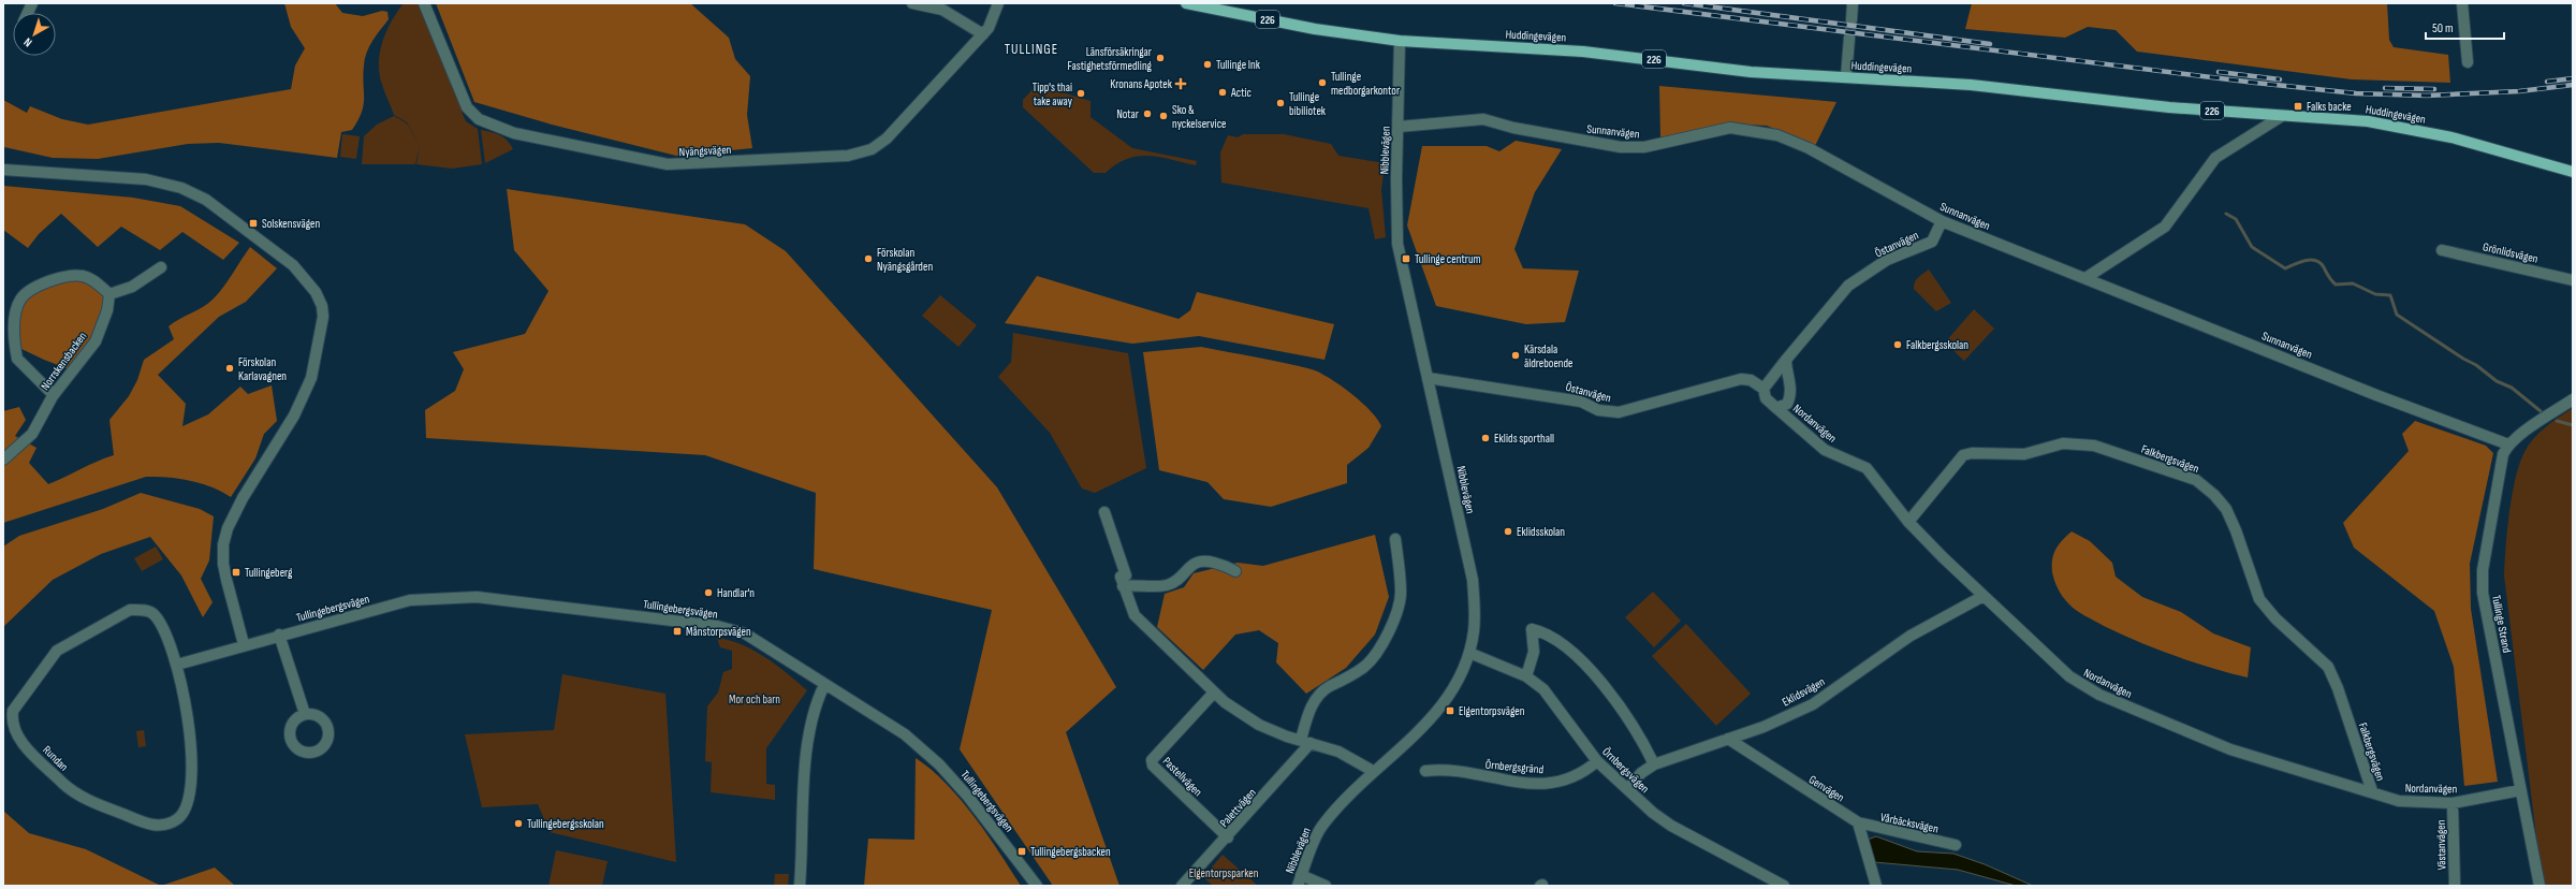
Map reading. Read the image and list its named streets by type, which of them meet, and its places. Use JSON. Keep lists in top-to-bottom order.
{
  "streets": {
    "main road": ["226", "Huddingevägen"],
    "street": [
      "Sunnanvägen",
      "Nyängsvägen",
      "Nibblevägen",
      "Östanvägen",
      "Grönlidsvägen",
      "Norrskensbacken",
      "Nordanvägen",
      "Falkbergsvägen",
      "Tullingebergsvägen",
      "Tullinge Strand",
      "Eklidsvägen",
      "Rundan",
      "Örnbergsgränd",
      "Örnbergsvägen",
      "Pastellvägen",
      "Genvägen",
      "Palettvägen",
      "Vårbäcksvägen",
      "Västanvägen"
    ]
  },
  "crossings": [
    ["Huddingevägen", "Nibblevägen"],
    ["Sunnanvägen", "Nibblevägen"],
    ["Sunnanvägen", "Östanvägen"],
    ["Sunnanvägen", "Tullinge Strand"],
    ["Nibblevägen", "Östanvägen"],
    ["Nibblevägen", "Örnbergsvägen"],
    ["Nordanvägen", "Falkbergsvägen"],
    ["Nordanvägen", "Tullinge Strand"],
    ["Nordanvägen", "Eklidsvägen"],
    ["Nordanvägen", "Västanvägen"],
    ["Tullingebergsvägen", "Rundan"],
    ["Eklidsvägen", "Örnbergsvägen"],
    ["Eklidsvägen", "Genvägen"],
    ["Örnbergsgränd", "Örnbergsvägen"],
    ["Pastellvägen", "Palettvägen"],
    ["Genvägen", "Vårbäcksvägen"]
  ],
  "districts": ["TULLINGE"],
  "parks": ["Mor och barn", "Elgentorpsparken"],
  "places": {
    "other": [
      "Länsförsäkringar Fastighetsförmedling",
      "Tullinge Ink",
      "Tullinge medborgarkontor",
      "Actic",
      "Tipp's thai take away",
      "Tullinge bibiliotek",
      "Notar",
      "Sko & nyckelservice",
      "Förskolan Nyängsgården",
      "Falkbergsskolan",
      "Kärsdala äldreboende",
      "Förskolan Karlavagnen",
      "Eklids sporthall",
      "Eklidsskolan",
      "Handlar'n",
      "Tullingebergsskolan"
    ],
    "health": ["Kronans Apotek"],
    "transit": [
      "Falks backe",
      "Solskensvägen",
      "Tullinge centrum",
      "Tullingeberg",
      "Månstorpsvägen",
      "Elgentorpsvägen",
      "Tullingebergsbacken"
    ]
  },
  "scale_bar": "50 m",
  "north": "bottom left"
}
